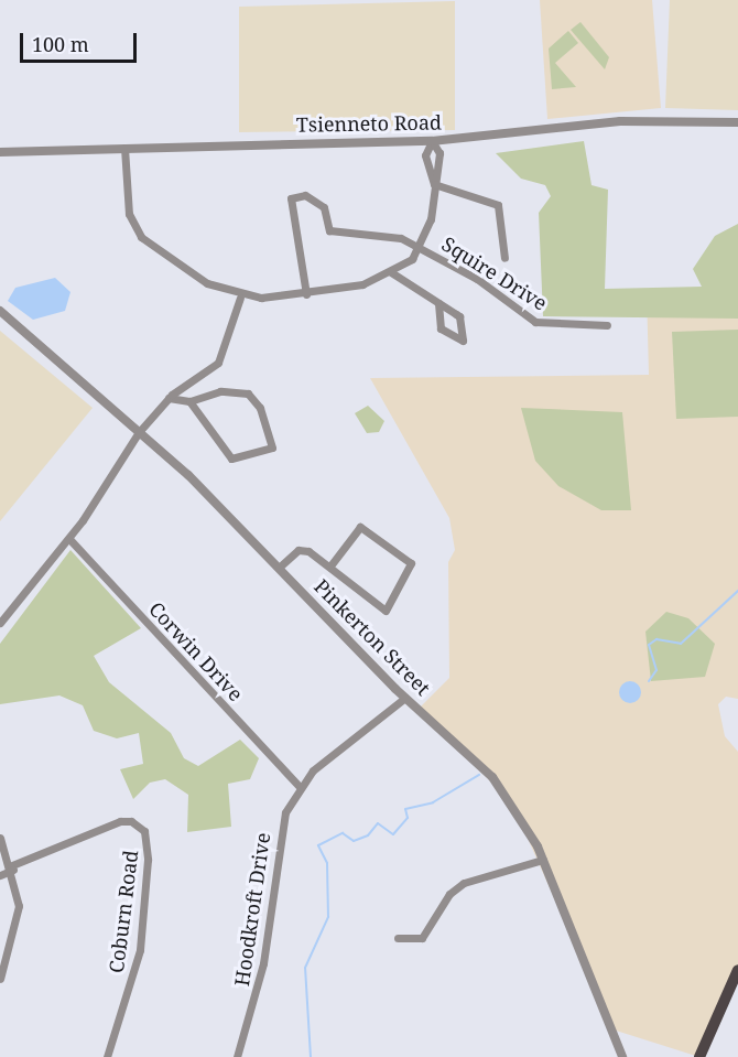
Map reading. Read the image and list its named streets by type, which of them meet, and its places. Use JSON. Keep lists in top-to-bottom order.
{
  "streets": {
    "street": [
      "Tsienneto Road",
      "Squire Drive",
      "Pinkerton Street",
      "Corwin Drive",
      "Hoodkroft Drive",
      "Coburn Road"
    ]
  },
  "crossings": [
    ["Pinkerton Street", "Hoodkroft Drive"],
    ["Corwin Drive", "Hoodkroft Drive"]
  ],
  "scale_bar": "100 m"
}
